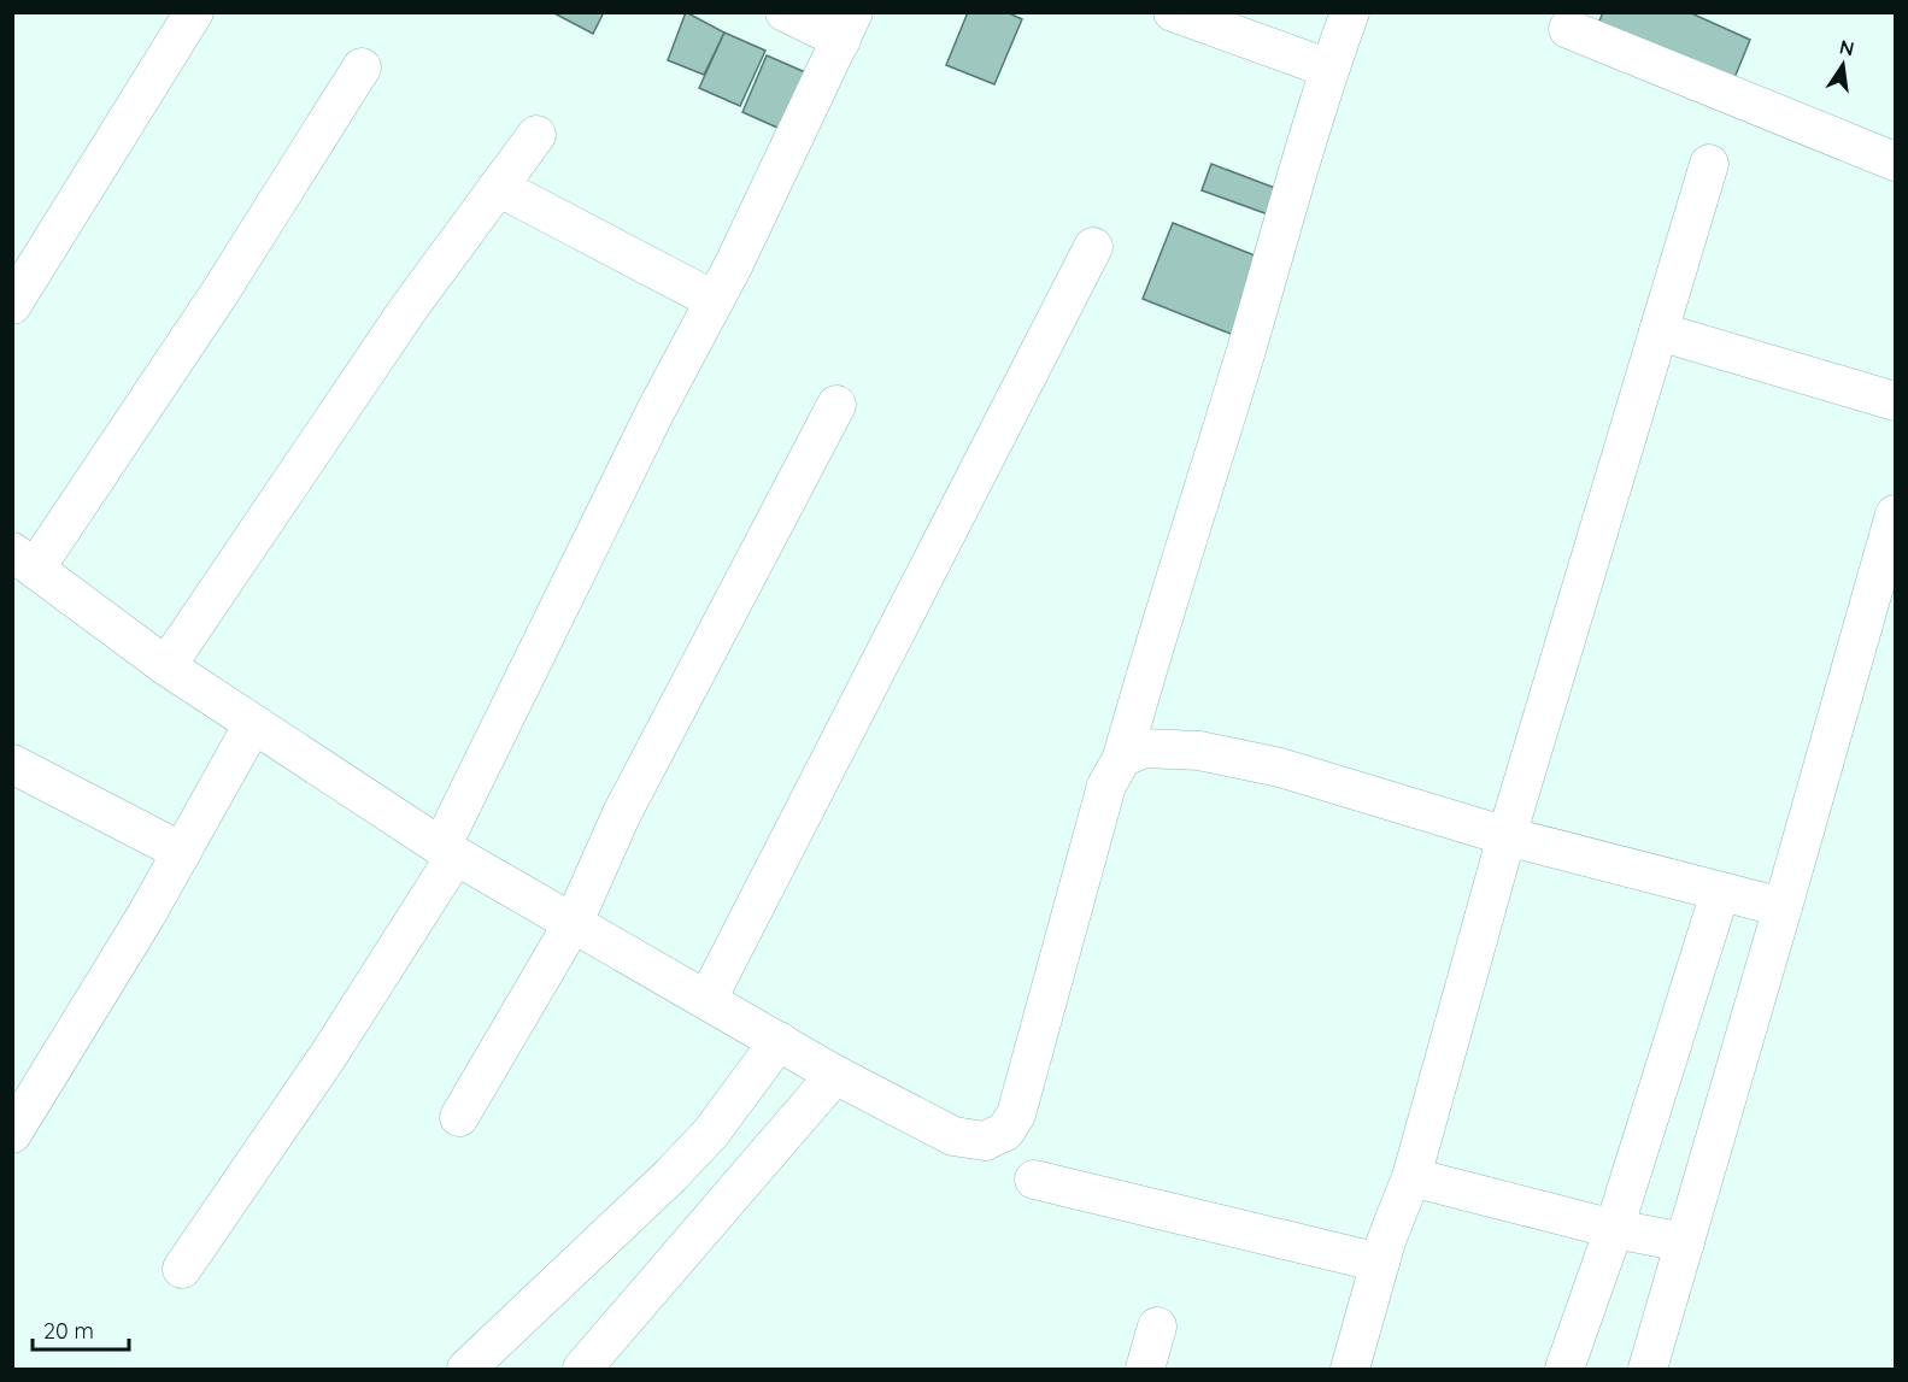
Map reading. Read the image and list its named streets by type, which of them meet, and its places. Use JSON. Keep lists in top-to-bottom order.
{
  "scale_bar": "20 m",
  "north": "top"
}
